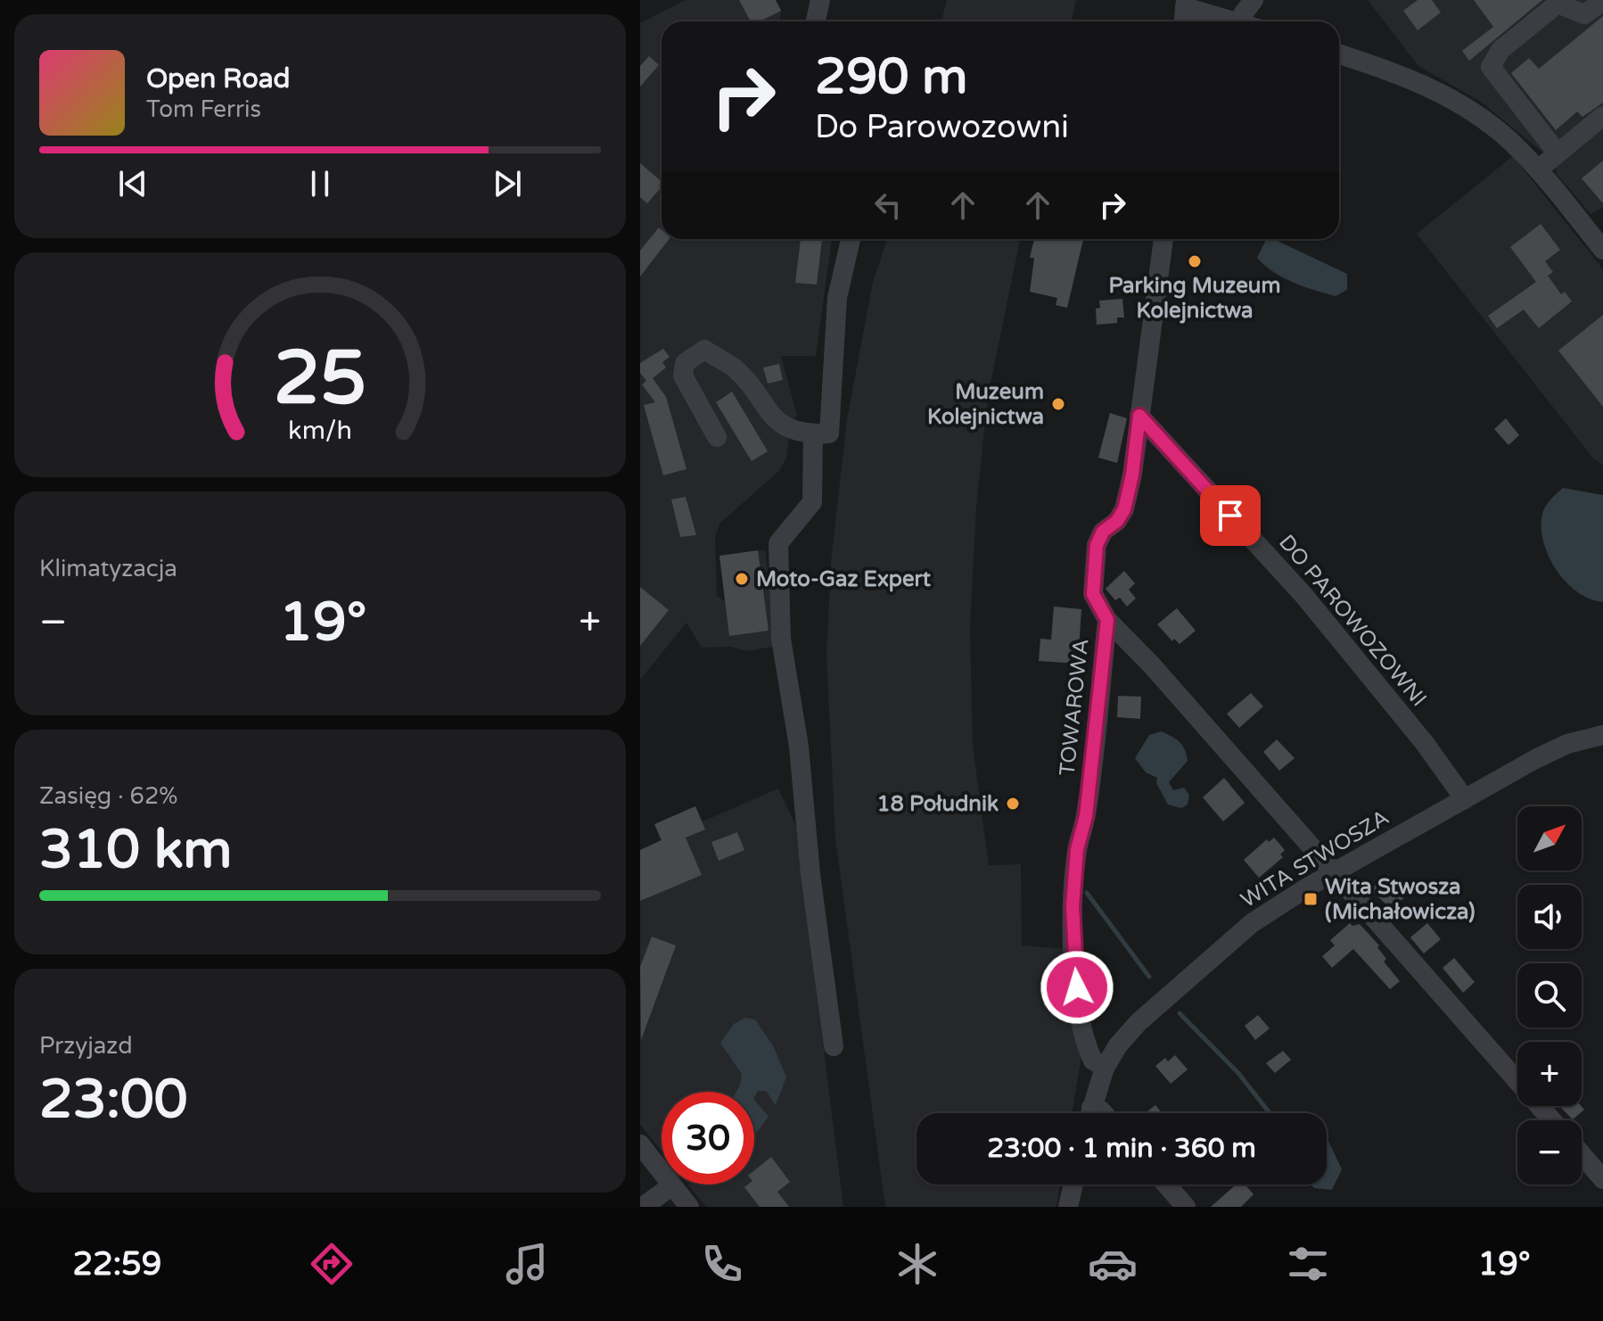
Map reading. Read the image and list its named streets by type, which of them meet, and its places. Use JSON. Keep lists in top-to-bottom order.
{
  "streets": {
    "street": ["DO PAROWOZOWNI", "TOWAROWA", "WITA STWOSZA"]
  },
  "crossings": [
    ["DO PAROWOZOWNI", "TOWAROWA"],
    ["DO PAROWOZOWNI", "WITA STWOSZA"],
    ["TOWAROWA", "WITA STWOSZA"]
  ],
  "places": {
    "other": [
      "Parking Muzeum Kolejnictwa",
      "Muzeum Kolejnictwa",
      "Moto-Gaz Expert",
      "18 Południk"
    ],
    "transit": ["Wita Stwosza (Michałowicza)"]
  },
  "north": "top right",
  "page": {
    "turn": ["290 m", "Do Parowozowni"],
    "song": ["Open Road", "Tom Ferris"],
    "tile": [
      "Klimatyzacja",
      ["Zasięg · 62%", "310 km"],
      ["Przyjazd", "23:00"]
    ],
    "heat": ["−", "19°", "+"],
    "map_buttons": ["+", "−"],
    "limit": "30",
    "trip": "23:00 · 1 min · 360 m",
    "tabs": ["22:59", "19°"],
    "gauge": ["25", "km/h"]
  }
}
